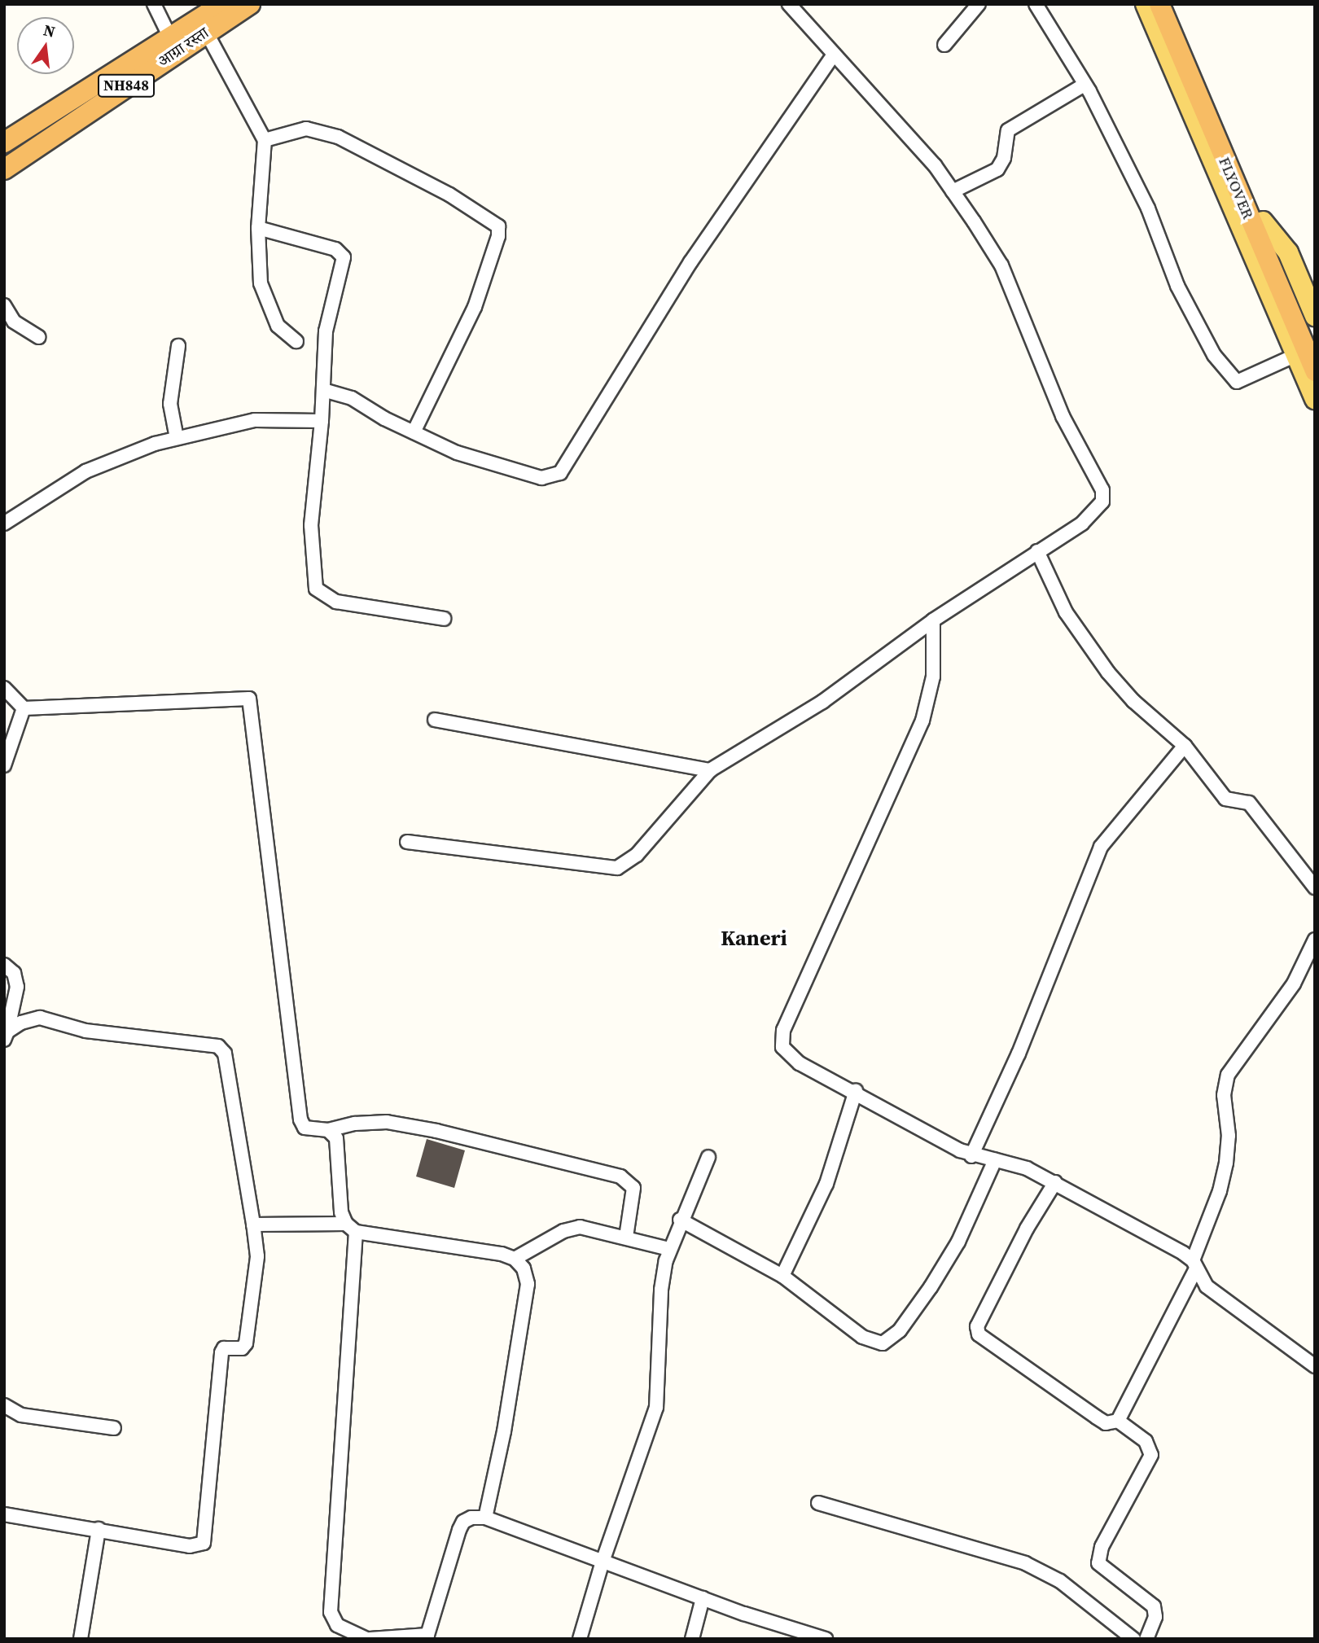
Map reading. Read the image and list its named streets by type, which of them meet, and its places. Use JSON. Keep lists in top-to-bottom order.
{
  "streets": {
    "highway": ["आग्रा रस्ता", "NH848", "FLYOVER"]
  },
  "districts": ["Kaneri"],
  "north": "top"
}
